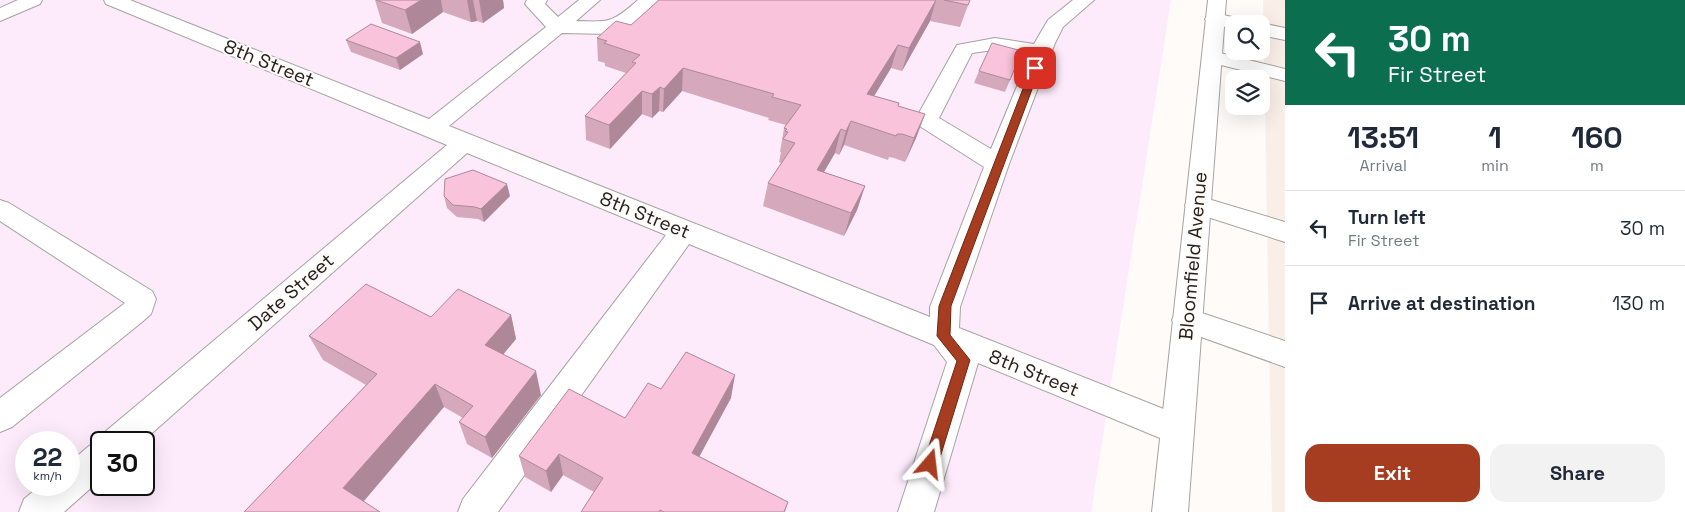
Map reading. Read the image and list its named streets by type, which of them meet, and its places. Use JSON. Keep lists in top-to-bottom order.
{
  "streets": {
    "street": ["8th Street", "Bloomfield Avenue", "Date Street"]
  },
  "crossings": [
    ["8th Street", "Bloomfield Avenue"],
    ["8th Street", "Date Street"]
  ],
  "page": {
    "turn": ["30 m", "Fir Street"],
    "eta": [
      "13:51",
      "Arrival",
      "1",
      "min",
      "160",
      "m"
    ],
    "list": [
      {
        "name": "Turn left",
        "note": "Fir Street",
        "value": "30 m"
      },
      {
        "name": "Arrive at destination",
        "value": "130 m"
      }
    ],
    "speed": "22 km/h",
    "limit": "30",
    "buttons": ["Exit", "Share"]
  }
}
